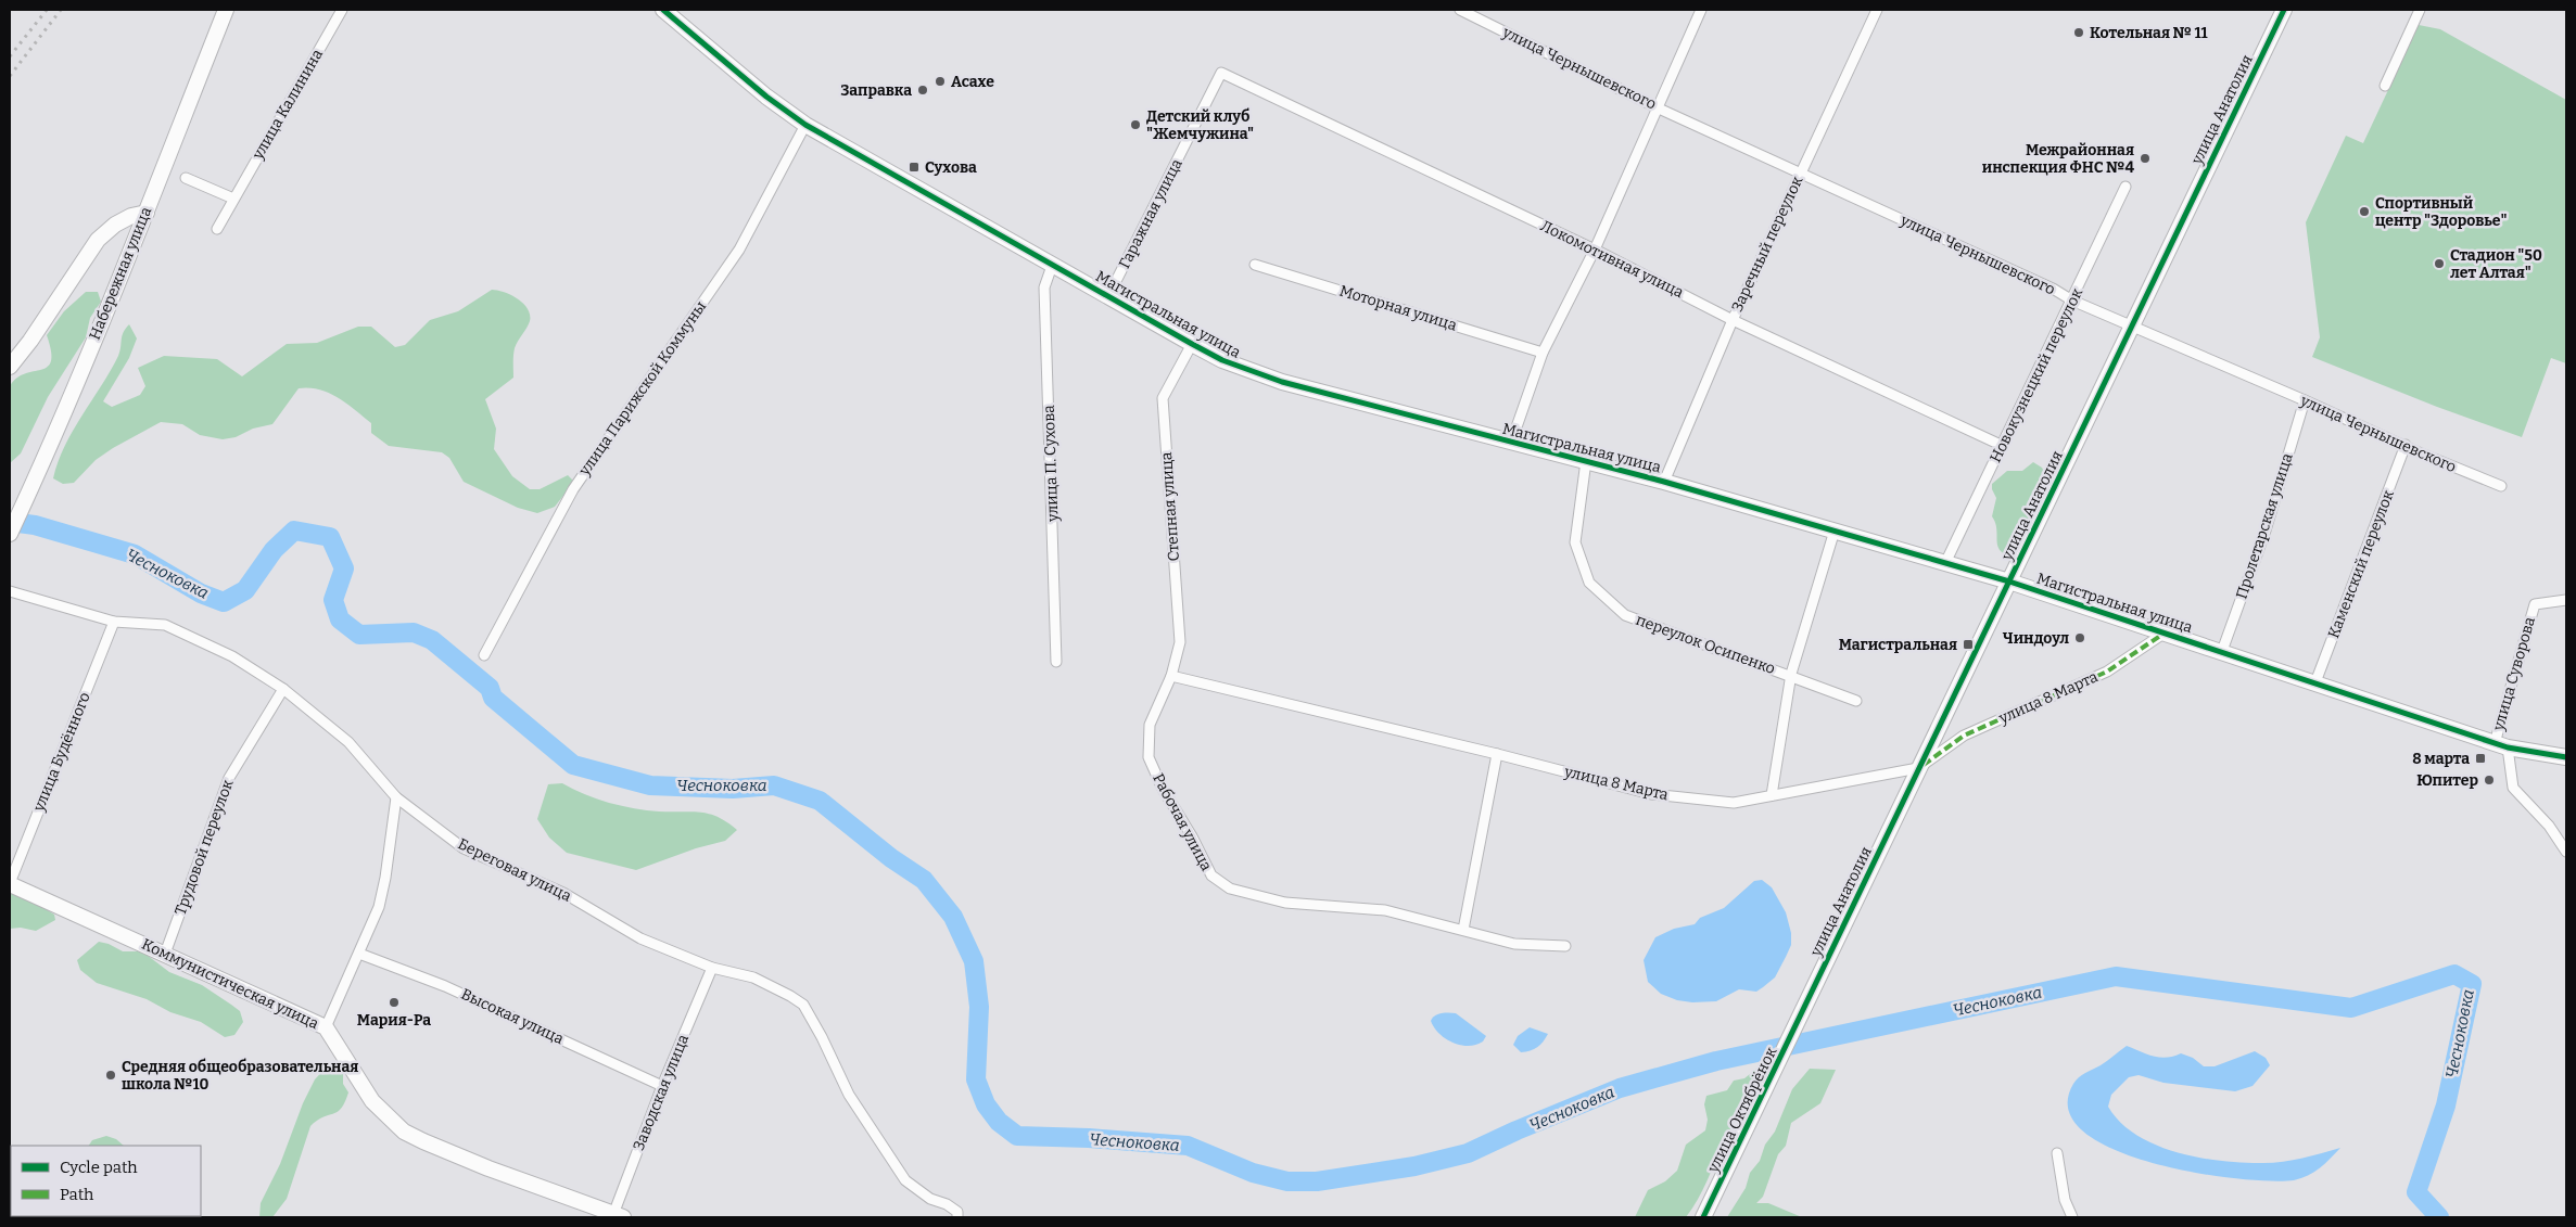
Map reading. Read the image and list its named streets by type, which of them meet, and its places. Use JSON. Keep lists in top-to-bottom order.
{
  "streets": {
    "street": [
      "улица Чернышевского",
      "улица Калинина",
      "улица Анатолия",
      "Гаражная улица",
      "Заречный переулок",
      "Локомотивная улица",
      "Набережная улица",
      "Моторная улица",
      "Магистральная улица",
      "Новокузнецкий переулок",
      "улица Парижской Коммуны",
      "улица П. Сухова",
      "Степная улица",
      "Пролетарская улица",
      "Каменский переулок",
      "переулок Осипенко",
      "улица Суворова",
      "улица 8 Марта",
      "улица Будённого",
      "Рабочая улица",
      "Трудовой переулок",
      "Береговая улица",
      "Коммунистическая улица",
      "Высокая улица",
      "Заводская улица",
      "улица Октябрёнок"
    ]
  },
  "crossings": [
    ["улица Чернышевского", "улица Анатолия"],
    ["улица Чернышевского", "Заречный переулок"],
    ["улица Чернышевского", "Новокузнецкий переулок"],
    ["улица Чернышевского", "Пролетарская улица"],
    ["улица Чернышевского", "Каменский переулок"],
    ["улица Анатолия", "Магистральная улица"],
    ["улица Анатолия", "улица 8 Марта"],
    ["улица Анатолия", "улица Октябрёнок"],
    ["Гаражная улица", "Локомотивная улица"],
    ["Гаражная улица", "Магистральная улица"],
    ["Заречный переулок", "Локомотивная улица"],
    ["Заречный переулок", "Магистральная улица"],
    ["Локомотивная улица", "Новокузнецкий переулок"],
    ["Магистральная улица", "Новокузнецкий переулок"],
    ["Магистральная улица", "улица Парижской Коммуны"],
    ["Магистральная улица", "улица П. Сухова"],
    ["Магистральная улица", "Степная улица"],
    ["Магистральная улица", "Пролетарская улица"],
    ["Магистральная улица", "Каменский переулок"],
    ["Магистральная улица", "переулок Осипенко"],
    ["Магистральная улица", "улица Суворова"],
    ["Магистральная улица", "улица 8 Марта"],
    ["Степная улица", "улица 8 Марта"],
    ["Степная улица", "Рабочая улица"],
    ["улица 8 Марта", "Рабочая улица"],
    ["улица Будённого", "Береговая улица"],
    ["улица Будённого", "Коммунистическая улица"],
    ["Трудовой переулок", "Береговая улица"],
    ["Трудовой переулок", "Коммунистическая улица"],
    ["Береговая улица", "Заводская улица"],
    ["Коммунистическая улица", "Заводская улица"],
    ["Высокая улица", "Заводская улица"]
  ],
  "water": ["Чесноковка"],
  "places": {
    "other": [
      "Котельная № 11",
      "Асахе",
      "Заправка",
      "Детский клуб \"Жемчужина\"",
      "Межрайонная инспекция ФНС №4",
      "Спортивный центр \"Здоровье\"",
      "Стадион \"50 лет Алтая\"",
      "Чиндоул",
      "Юпитер",
      "Мария-Ра",
      "Средняя общеобразовательная школа №10"
    ],
    "transit": ["Сухова", "Магистральная", "8 марта"]
  },
  "legend": ["Cycle path", "Path"]
}
